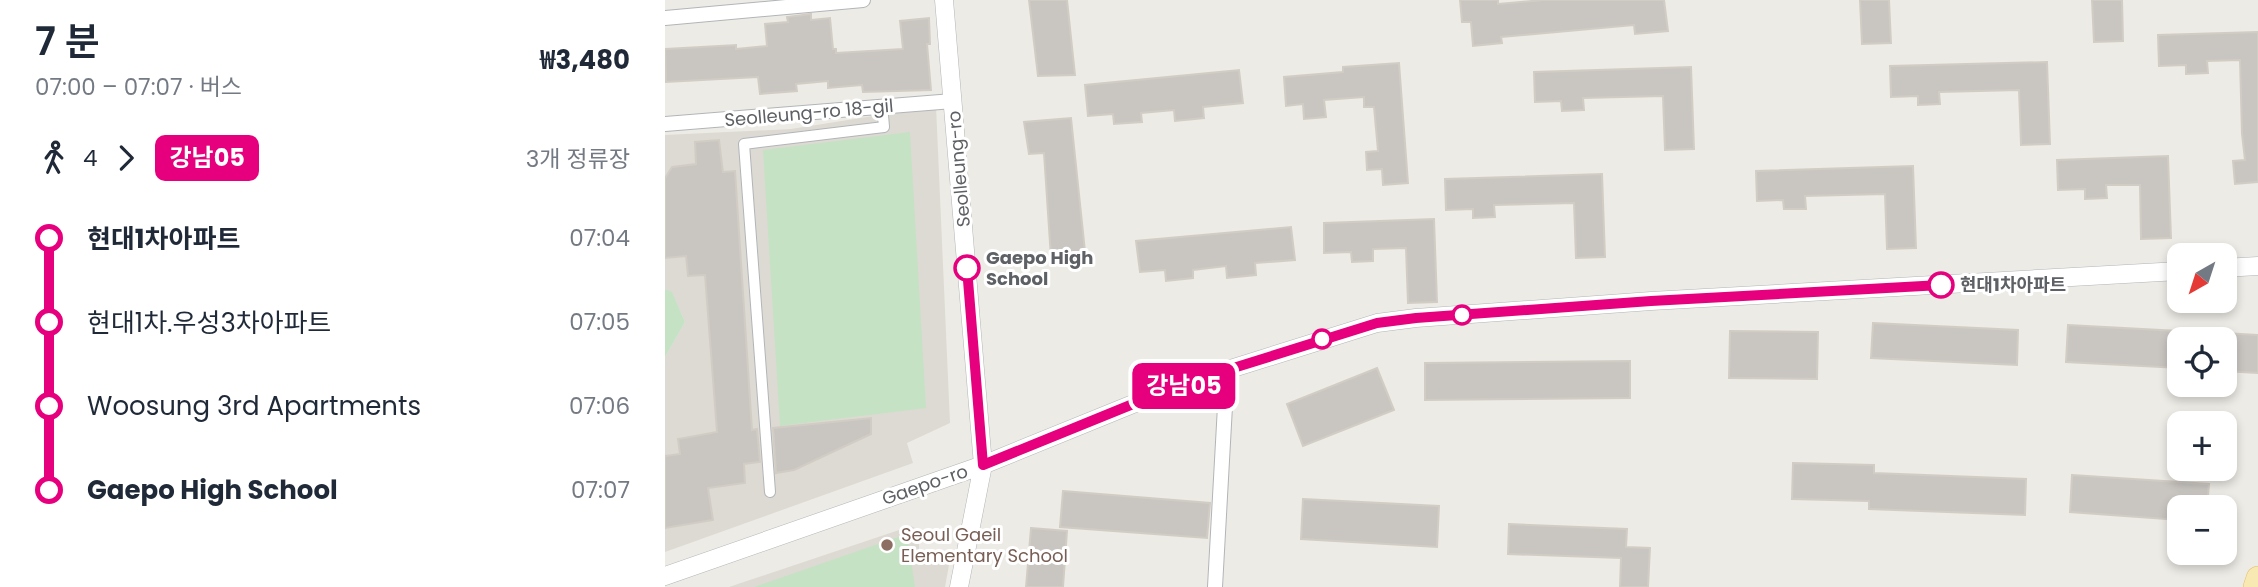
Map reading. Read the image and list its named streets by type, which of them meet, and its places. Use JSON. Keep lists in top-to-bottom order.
{
  "streets": {
    "street": ["Seolleung-ro 18-gil", "Seolleung-ro", "Gaepo-ro"]
  },
  "crossings": [
    ["Seolleung-ro 18-gil", "Seolleung-ro"],
    ["Seolleung-ro", "Gaepo-ro"]
  ],
  "places": ["Gaepo High School", "현대1차아파트", "Seoul Gaeil Elementary School"],
  "lines": ["bus line 강남05"],
  "north": "bottom left",
  "page": {
    "heading": ["7 분", "07:00 – 07:07 · 버스", "₩3,480"],
    "on_map": "강남05",
    "legs": ["4", "강남05", "3개 정류장"],
    "list": [
      {
        "name": "현대1차아파트",
        "value": "07:04"
      },
      {
        "name": "현대1차.우성3차아파트",
        "value": "07:05"
      },
      {
        "name": "Woosung 3rd Apartments",
        "value": "07:06"
      },
      {
        "name": "Gaepo High School",
        "value": "07:07"
      }
    ],
    "map_buttons": ["+", "−"]
  }
}
